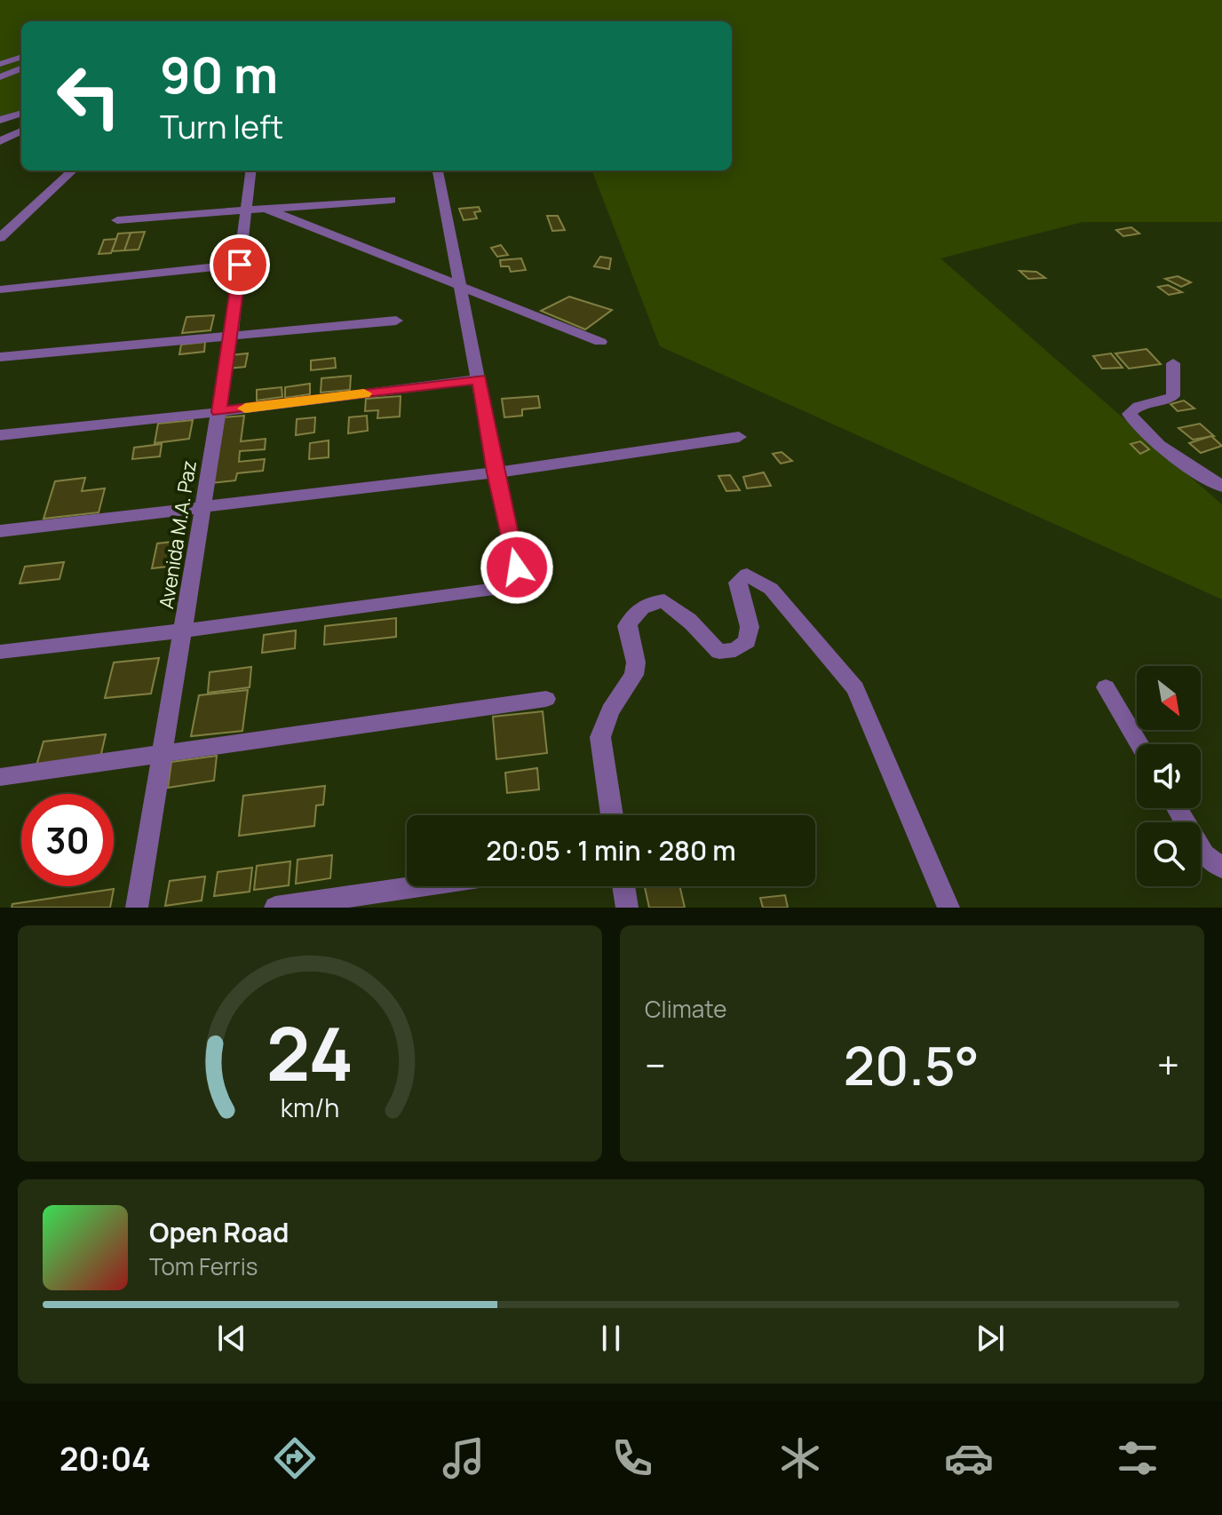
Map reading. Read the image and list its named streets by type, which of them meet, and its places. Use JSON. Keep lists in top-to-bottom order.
{
  "streets": {
    "street": ["Avenida M.A. Paz"]
  },
  "north": "bottom right",
  "page": {
    "turn": ["90 m", "Turn left"],
    "limit": "30",
    "trip": "20:05 · 1 min · 280 m",
    "tile": "Climate",
    "heat": ["−", "20.5°", "+"],
    "song": ["Open Road", "Tom Ferris"],
    "tabs": "20:04",
    "gauge": ["24", "km/h"]
  }
}
